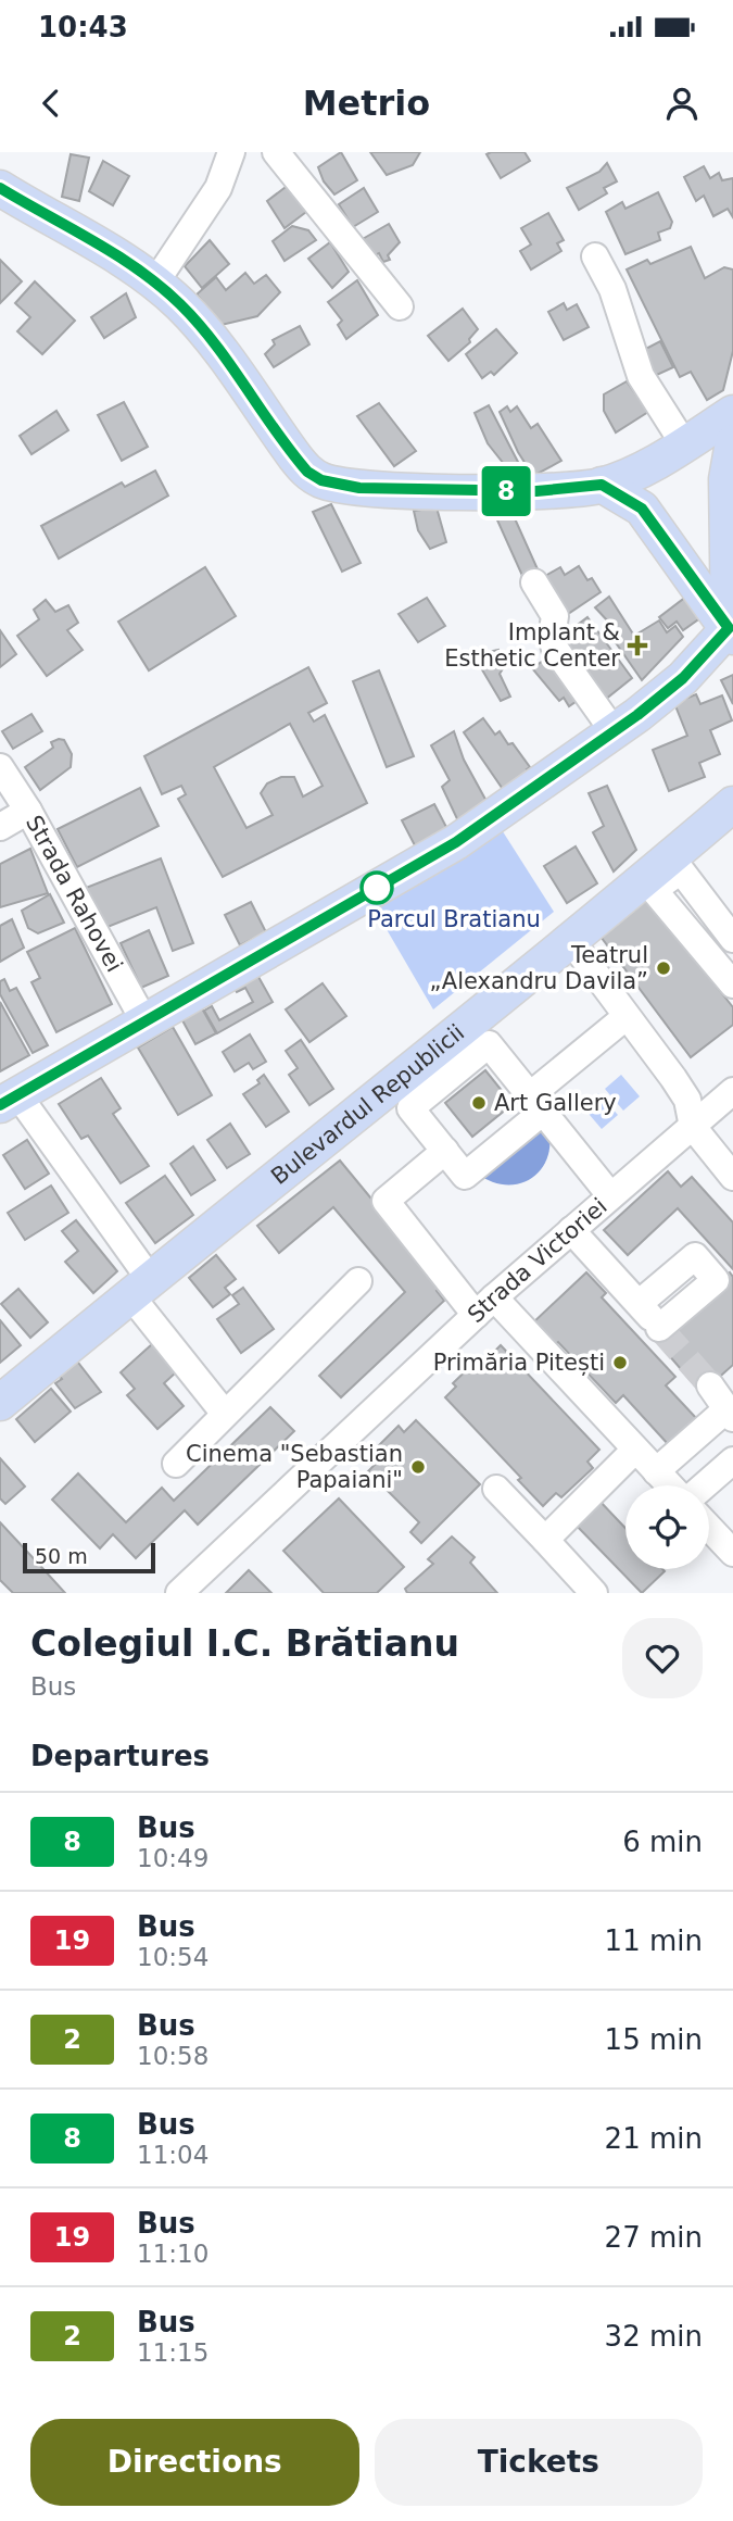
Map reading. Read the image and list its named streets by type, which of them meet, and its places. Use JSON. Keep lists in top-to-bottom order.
{
  "streets": {
    "main road": ["Bulevardul Republicii"],
    "street": ["Strada Rahovei", "Strada Victoriei"]
  },
  "parks": ["Parcul Bratianu"],
  "places": {
    "health": ["Implant & Esthetic Center"],
    "other": [
      "Teatrul „Alexandru Davila”",
      "Art Gallery",
      "Primăria Pitești",
      "Cinema \"Sebastian Papaiani\""
    ]
  },
  "lines": ["bus line 8"],
  "scale_bar": "50 m",
  "page": {
    "status": "10:43",
    "header": "Metrio",
    "on_map": "8",
    "scale": "50 m",
    "heading": [
      ["Colegiul I.C. Brătianu", "Bus"],
      "Departures"
    ],
    "list": [
      {
        "mark": "8",
        "name": "Bus",
        "note": "10:49",
        "value": "6 min"
      },
      {
        "mark": "19",
        "name": "Bus",
        "note": "10:54",
        "value": "11 min"
      },
      {
        "mark": "2",
        "name": "Bus",
        "note": "10:58",
        "value": "15 min"
      },
      {
        "mark": "8",
        "name": "Bus",
        "note": "11:04",
        "value": "21 min"
      },
      {
        "mark": "19",
        "name": "Bus",
        "note": "11:10",
        "value": "27 min"
      },
      {
        "mark": "2",
        "name": "Bus",
        "note": "11:15",
        "value": "32 min"
      }
    ],
    "buttons": ["Directions", "Tickets"]
  }
}
